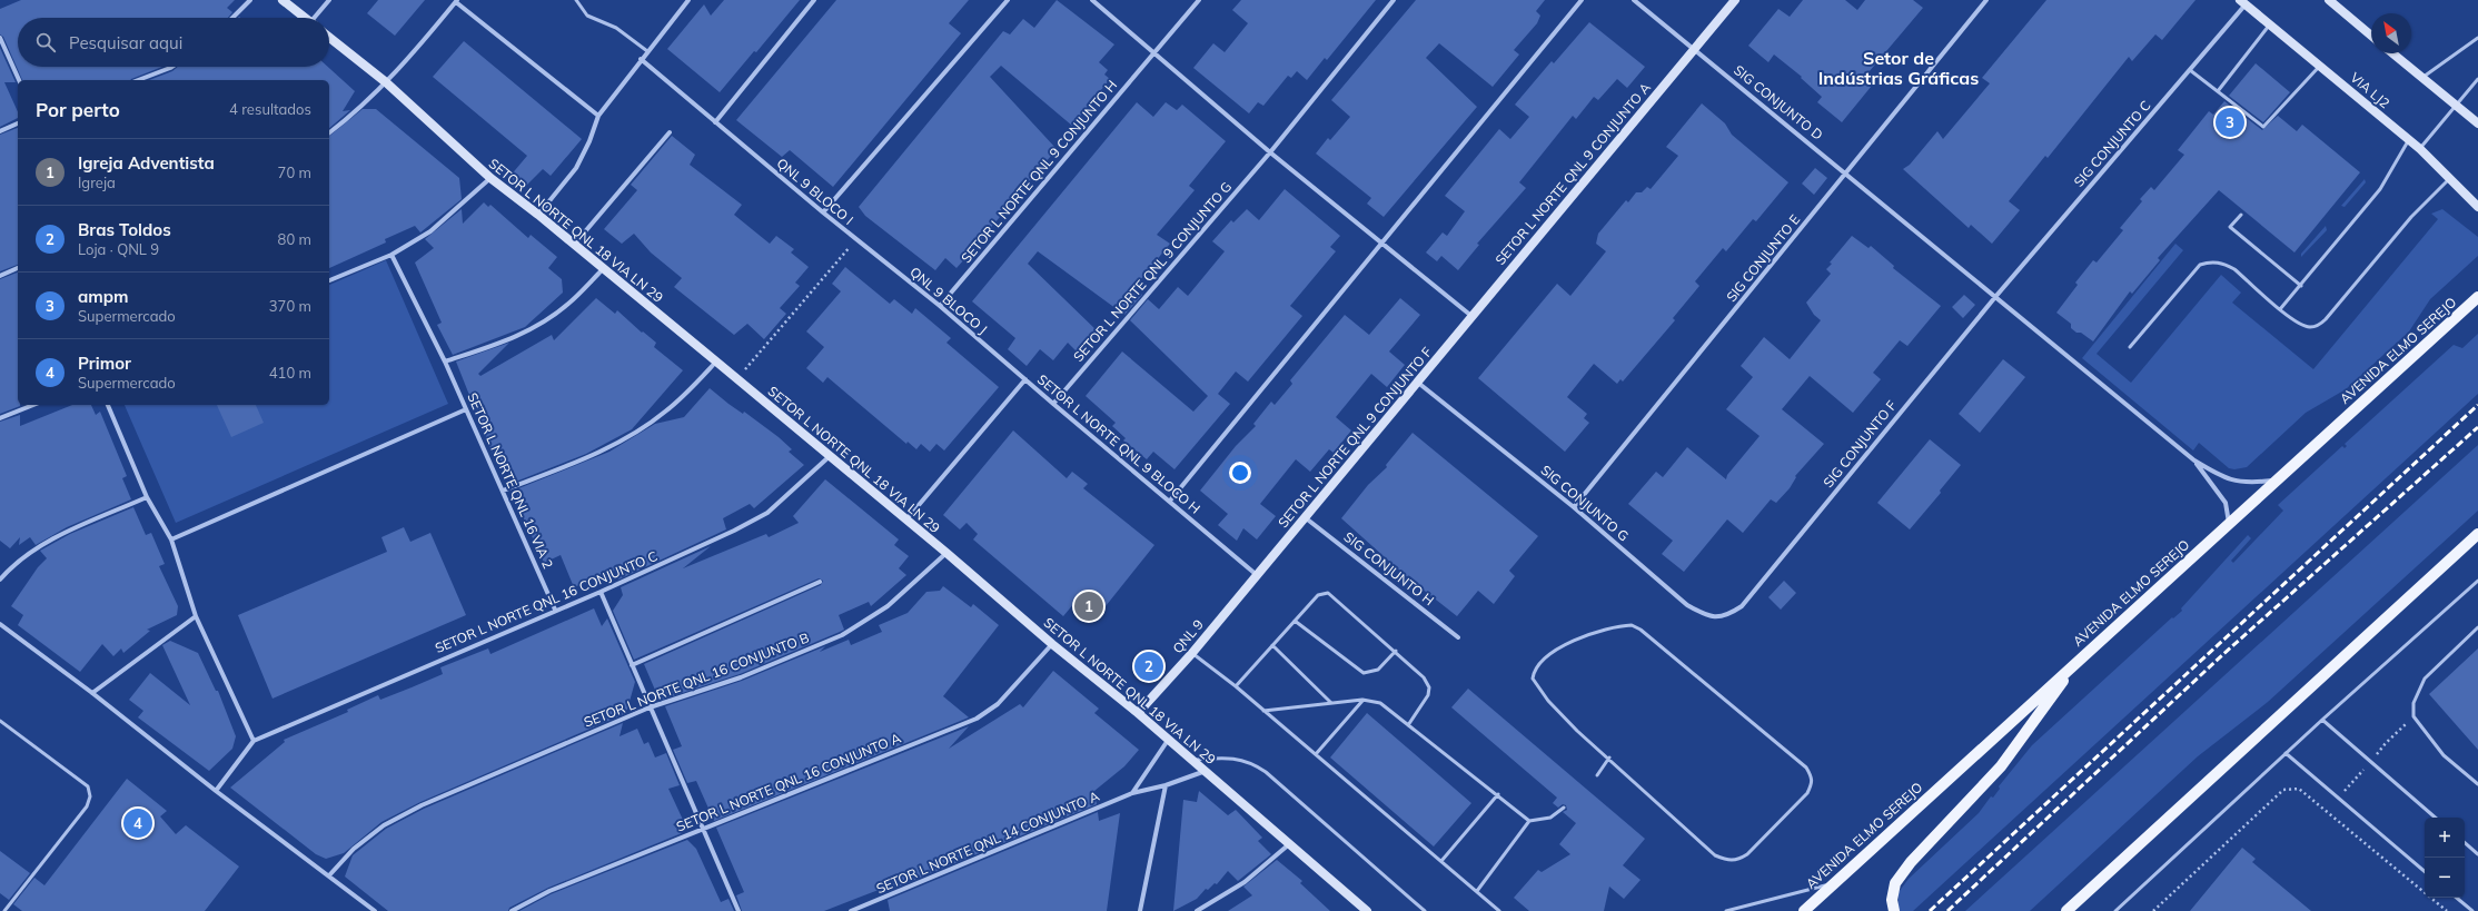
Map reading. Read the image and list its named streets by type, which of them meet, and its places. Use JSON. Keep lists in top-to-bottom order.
{
  "streets": {
    "main road": ["AVENIDA ELMO SEREJO"],
    "street": [
      "VIA LJ2",
      "SIG CONJUNTO D",
      "SIG CONJUNTO C",
      "SETOR L NORTE QNL 9 CONJUNTO H",
      "SETOR L NORTE QNL 9 CONJUNTO A",
      "QNL 9 BLOCO I",
      "SETOR L NORTE QNL 18 VIA LN 29",
      "SIG CONJUNTO E",
      "SETOR L NORTE QNL 9 CONJUNTO G",
      "QNL 9 BLOCO J",
      "SETOR L NORTE QNL 9 CONJUNTO F",
      "SETOR L NORTE QNL 9 BLOCO H",
      "SIG CONJUNTO F",
      "SETOR L NORTE QNL 16 VIA 2",
      "SIG CONJUNTO G",
      "SIG CONJUNTO H",
      "SETOR L NORTE QNL 16 CONJUNTO C",
      "QNL 9",
      "SETOR L NORTE QNL 16 CONJUNTO B",
      "SETOR L NORTE QNL 16 CONJUNTO A",
      "SETOR L NORTE QNL 14 CONJUNTO A"
    ]
  },
  "crossings": [
    ["VIA LJ2", "SIG CONJUNTO C"],
    ["SIG CONJUNTO D", "SETOR L NORTE QNL 9 CONJUNTO A"],
    ["SIG CONJUNTO D", "SIG CONJUNTO E"],
    ["SIG CONJUNTO C", "SIG CONJUNTO F"],
    ["SETOR L NORTE QNL 9 CONJUNTO H", "QNL 9 BLOCO J"],
    ["SETOR L NORTE QNL 9 CONJUNTO A", "SETOR L NORTE QNL 9 CONJUNTO F"],
    ["QNL 9 BLOCO I", "SETOR L NORTE QNL 18 VIA LN 29"],
    ["QNL 9 BLOCO I", "QNL 9 BLOCO J"],
    ["SETOR L NORTE QNL 18 VIA LN 29", "SETOR L NORTE QNL 9 BLOCO H"],
    ["SETOR L NORTE QNL 18 VIA LN 29", "SETOR L NORTE QNL 16 CONJUNTO C"],
    ["SETOR L NORTE QNL 18 VIA LN 29", "QNL 9"],
    ["SETOR L NORTE QNL 18 VIA LN 29", "SETOR L NORTE QNL 16 CONJUNTO B"],
    ["SETOR L NORTE QNL 18 VIA LN 29", "SETOR L NORTE QNL 16 CONJUNTO A"],
    ["SETOR L NORTE QNL 18 VIA LN 29", "SETOR L NORTE QNL 14 CONJUNTO A"],
    ["SIG CONJUNTO E", "SIG CONJUNTO G"],
    ["SETOR L NORTE QNL 9 CONJUNTO G", "SETOR L NORTE QNL 9 BLOCO H"],
    ["QNL 9 BLOCO J", "SETOR L NORTE QNL 9 BLOCO H"],
    ["SETOR L NORTE QNL 9 CONJUNTO F", "SETOR L NORTE QNL 9 BLOCO H"],
    ["SETOR L NORTE QNL 9 CONJUNTO F", "SIG CONJUNTO G"],
    ["SETOR L NORTE QNL 9 CONJUNTO F", "SIG CONJUNTO H"],
    ["SETOR L NORTE QNL 9 CONJUNTO F", "QNL 9"],
    ["SETOR L NORTE QNL 9 BLOCO H", "QNL 9"],
    ["SIG CONJUNTO F", "SIG CONJUNTO G"],
    ["SETOR L NORTE QNL 16 VIA 2", "SETOR L NORTE QNL 16 CONJUNTO C"]
  ],
  "districts": ["Setor de Indústrias Gráficas"],
  "north": "top left",
  "page": {
    "search": "Pesquisar aqui",
    "heading": ["Por perto", "4 resultados"],
    "pins": [
      "3",
      "1",
      "2",
      "4"
    ],
    "list": [
      {
        "mark": "1",
        "name": "Igreja Adventista",
        "note": "Igreja",
        "value": "70 m"
      },
      {
        "mark": "2",
        "name": "Bras Toldos",
        "note": "Loja · QNL 9",
        "value": "80 m"
      },
      {
        "mark": "3",
        "name": "ampm",
        "note": "Supermercado",
        "value": "370 m"
      },
      {
        "mark": "4",
        "name": "Primor",
        "note": "Supermercado",
        "value": "410 m"
      }
    ],
    "map_buttons": ["+", "−"]
  }
}
